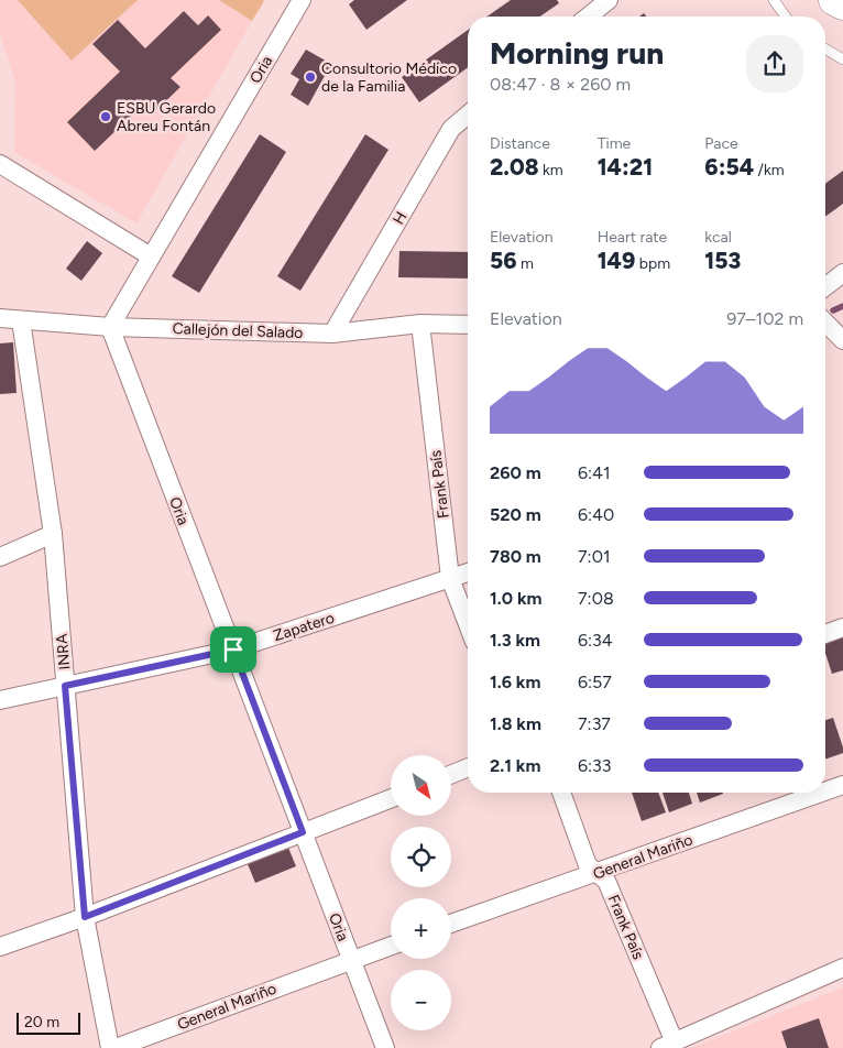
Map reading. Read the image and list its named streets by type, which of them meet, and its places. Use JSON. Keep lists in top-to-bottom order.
{
  "streets": {
    "street": [
      "Oria",
      "H",
      "Callejón del Salado",
      "Frank País",
      "Zapatero",
      "INRA",
      "General Mariño"
    ]
  },
  "crossings": [
    ["Oria", "Callejón del Salado"],
    ["Oria", "Zapatero"],
    ["Oria", "General Mariño"],
    ["H", "Callejón del Salado"],
    ["Callejón del Salado", "Frank País"],
    ["Callejón del Salado", "INRA"],
    ["Frank País", "Zapatero"],
    ["Frank País", "General Mariño"],
    ["Zapatero", "INRA"]
  ],
  "places": ["Consultorio Médico de la Familia", "ESBU Gerardo Abreu Fontán"],
  "scale_bar": "20 m",
  "north": "bottom right",
  "page": {
    "heading": ["Morning run", "08:47 · 8 × 260 m"],
    "stats": [
      ["Distance", "2.08 km"],
      ["Time", "14:21"],
      ["Pace", "6:54 /km"],
      ["Elevation", "56 m"],
      ["Heart rate", "149 bpm"],
      ["kcal", "153"]
    ],
    "chart": ["Elevation", "97–102 m"],
    "list": [
      {
        "name": "260 m",
        "note": "6:41"
      },
      {
        "name": "520 m",
        "note": "6:40"
      },
      {
        "name": "780 m",
        "note": "7:01"
      },
      {
        "name": "1.0 km",
        "note": "7:08"
      },
      {
        "name": "1.3 km",
        "note": "6:34"
      },
      {
        "name": "1.6 km",
        "note": "6:57"
      },
      {
        "name": "1.8 km",
        "note": "7:37"
      },
      {
        "name": "2.1 km",
        "note": "6:33"
      }
    ],
    "map_buttons": ["+", "−"],
    "scale": "20 m"
  }
}
